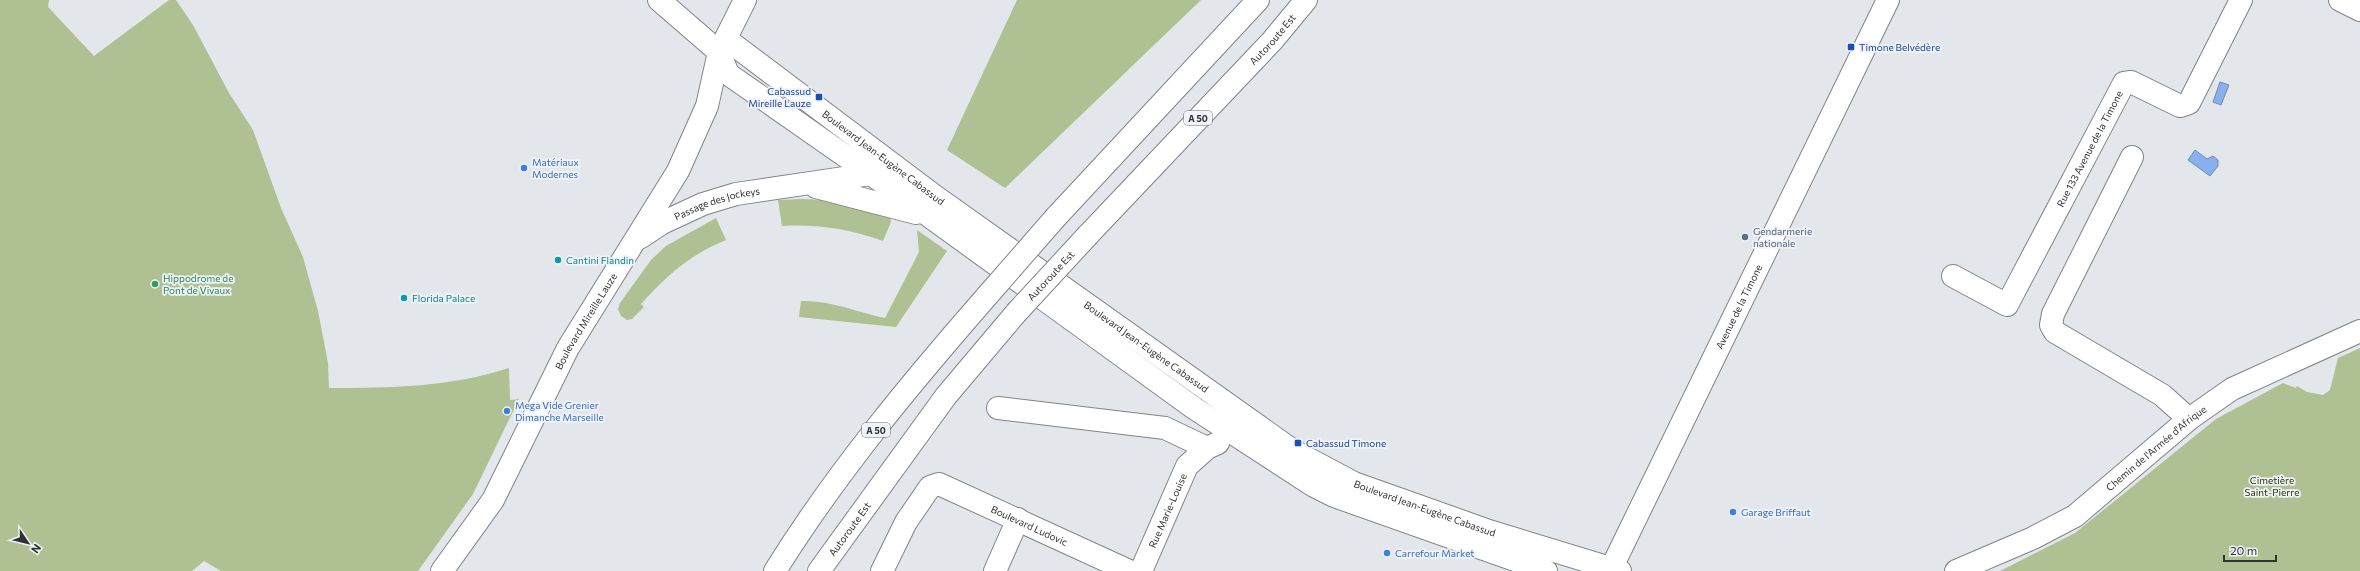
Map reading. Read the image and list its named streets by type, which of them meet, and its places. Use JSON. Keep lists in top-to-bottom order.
{
  "streets": {
    "main road": [
      "Autoroute Est",
      "A 50",
      "Rue 133 Avenue de la Timone",
      "Boulevard Jean-Eugène Cabassud",
      "Passage des Jockeys",
      "Avenue de la Timone",
      "Boulevard Mireille Lauze",
      "Chemin de l'Armée d'Afrique",
      "Rue Marie-Louise",
      "Boulevard Ludovic"
    ]
  },
  "crossings": [
    ["Boulevard Jean-Eugène Cabassud", "Passage des Jockeys"],
    ["Boulevard Jean-Eugène Cabassud", "Avenue de la Timone"],
    ["Boulevard Jean-Eugène Cabassud", "Boulevard Mireille Lauze"],
    ["Boulevard Jean-Eugène Cabassud", "Rue Marie-Louise"],
    ["Passage des Jockeys", "Boulevard Mireille Lauze"]
  ],
  "parks": ["Cimetière Saint-Pierre"],
  "places": {
    "transit": ["Timone Belvédère", "Cabassud Mireille Lauze", "Cabassud Timone"],
    "other": [
      "Matériaux Modernes",
      "Gendarmerie nationale",
      "Cantini Flandin",
      "Hippodrome de Pont de Vivaux",
      "Florida Palace",
      "Mega Vide Grenier Dimanche Marseille",
      "Garage Briffaut",
      "Carrefour Market"
    ]
  },
  "scale_bar": "20 m",
  "north": "bottom right"
}
